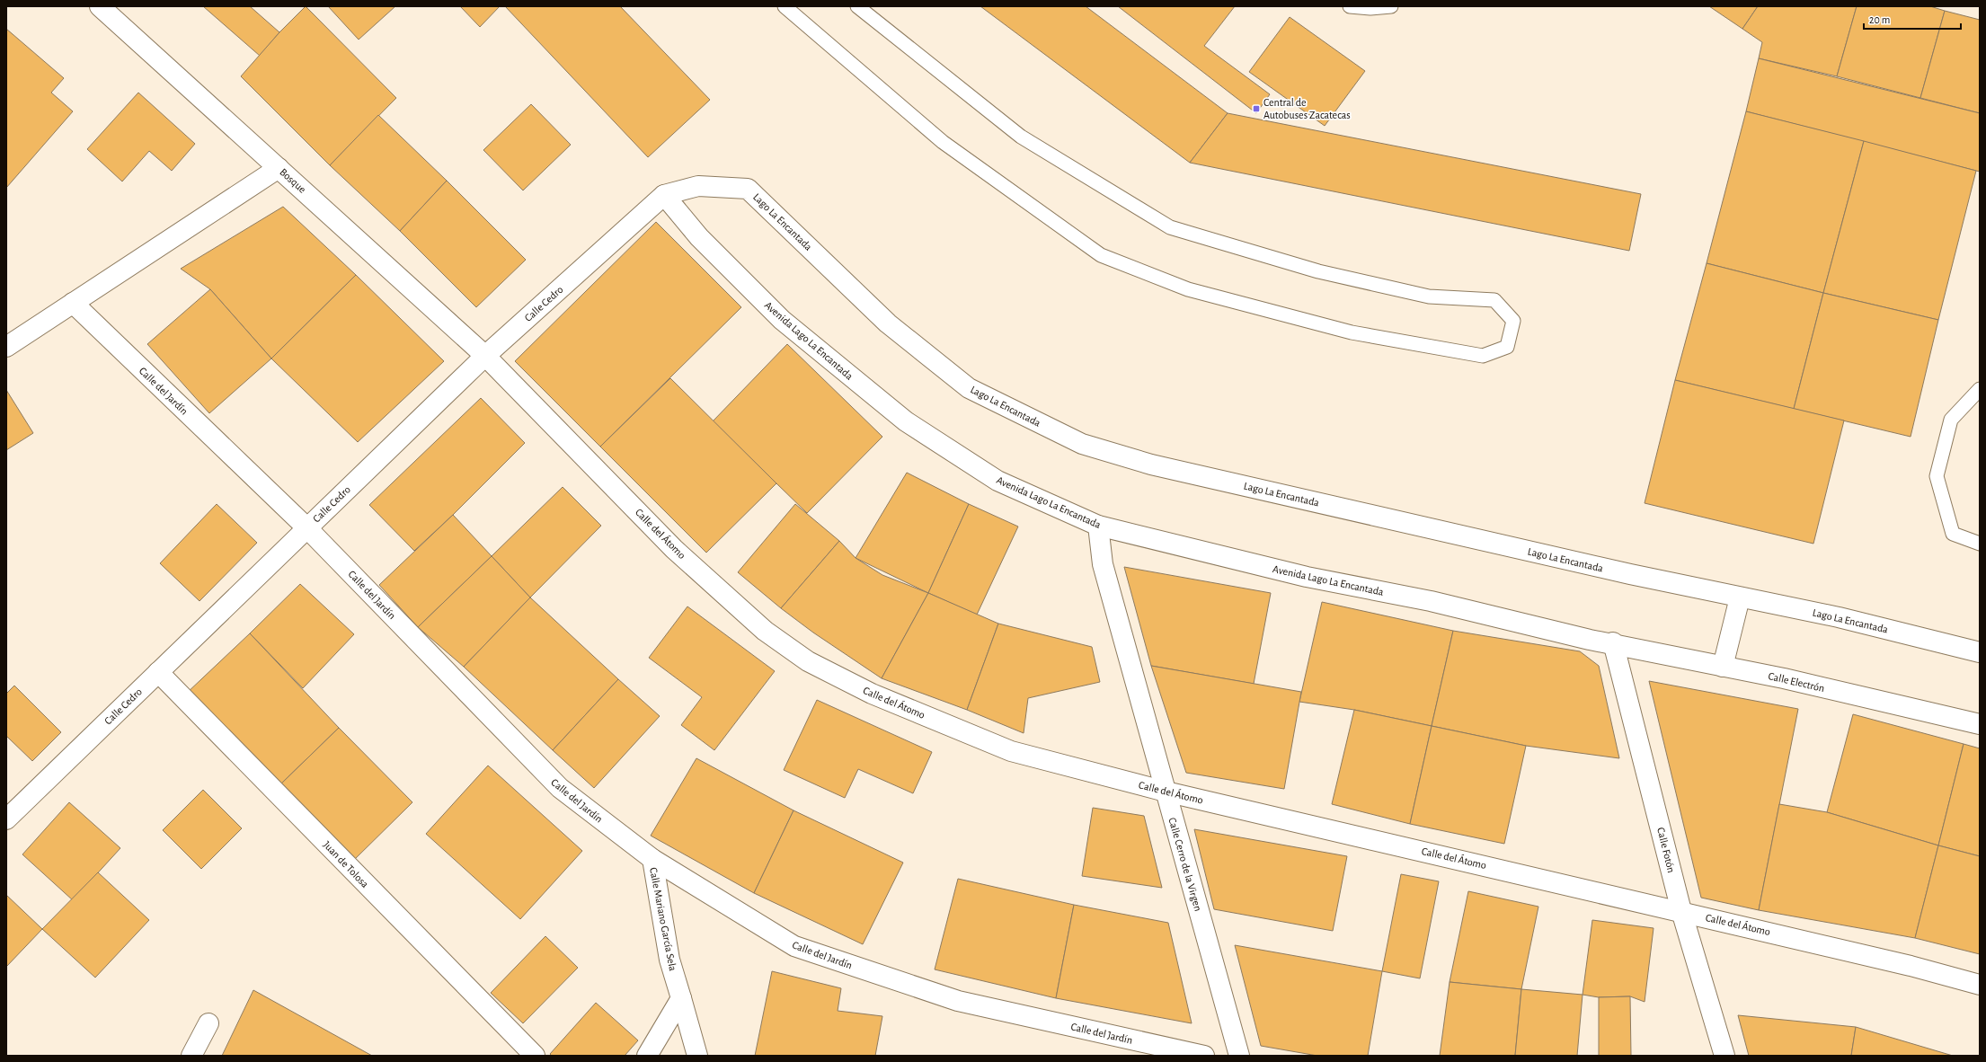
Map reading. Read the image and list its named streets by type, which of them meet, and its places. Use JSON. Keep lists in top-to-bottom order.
{
  "streets": {
    "street": [
      "Bosque",
      "Lago La Encantada",
      "Calle Cedro",
      "Avenida Lago La Encantada",
      "Calle del Jardín",
      "Calle del Átomo",
      "Calle Electrón",
      "Calle Fotón",
      "Juan de Tolosa",
      "Calle Cerro de la Virgen",
      "Calle Mariano García Sela"
    ]
  },
  "crossings": [
    ["Bosque", "Calle Cedro"],
    ["Bosque", "Calle del Átomo"],
    ["Lago La Encantada", "Calle Cedro"],
    ["Lago La Encantada", "Avenida Lago La Encantada"],
    ["Calle Cedro", "Avenida Lago La Encantada"],
    ["Calle Cedro", "Calle del Jardín"],
    ["Calle Cedro", "Calle del Átomo"],
    ["Calle Cedro", "Juan de Tolosa"],
    ["Avenida Lago La Encantada", "Calle Electrón"],
    ["Avenida Lago La Encantada", "Calle Fotón"],
    ["Avenida Lago La Encantada", "Calle Cerro de la Virgen"],
    ["Calle del Jardín", "Calle Mariano García Sela"],
    ["Calle del Átomo", "Calle Fotón"],
    ["Calle del Átomo", "Calle Cerro de la Virgen"],
    ["Calle Electrón", "Calle Fotón"]
  ],
  "places": {
    "transit": ["Central de Autobuses Zacatecas"]
  },
  "scale_bar": "20 m"
}
